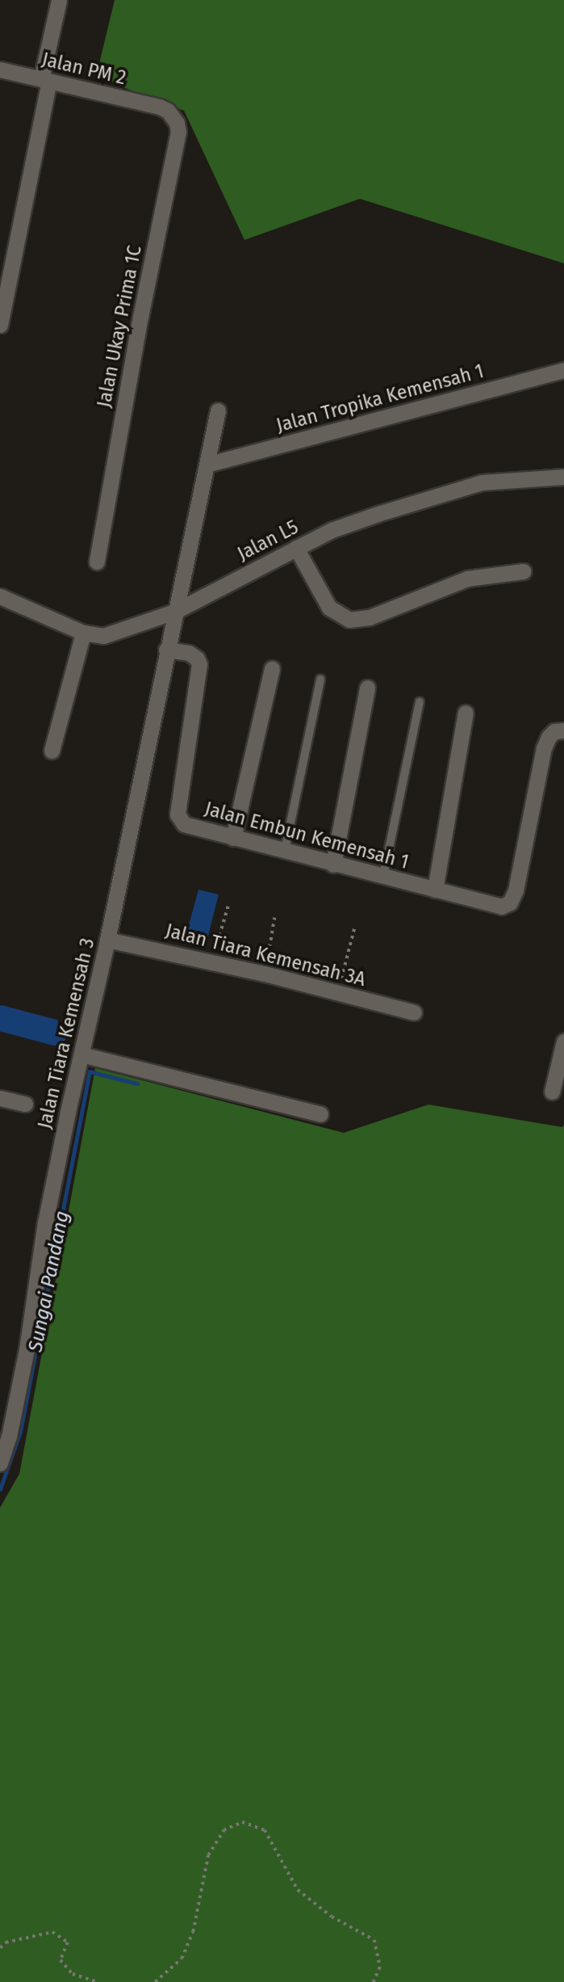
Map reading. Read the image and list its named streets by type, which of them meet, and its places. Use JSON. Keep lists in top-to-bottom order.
{
  "streets": {
    "street": [
      "Jalan PM 2",
      "Jalan Ukay Prima 1C",
      "Jalan Tropika Kemensah 1",
      "Jalan L5",
      "Jalan Embun Kemensah 1",
      "Jalan Tiara Kemensah 3A",
      "Jalan Tiara Kemensah 3"
    ]
  },
  "crossings": [
    ["Jalan PM 2", "Jalan Ukay Prima 1C"],
    ["Jalan Tropika Kemensah 1", "Jalan Tiara Kemensah 3"],
    ["Jalan L5", "Jalan Tiara Kemensah 3"],
    ["Jalan Embun Kemensah 1", "Jalan Tiara Kemensah 3"],
    ["Jalan Tiara Kemensah 3A", "Jalan Tiara Kemensah 3"]
  ],
  "water": ["Sungai Pandang"]
}
